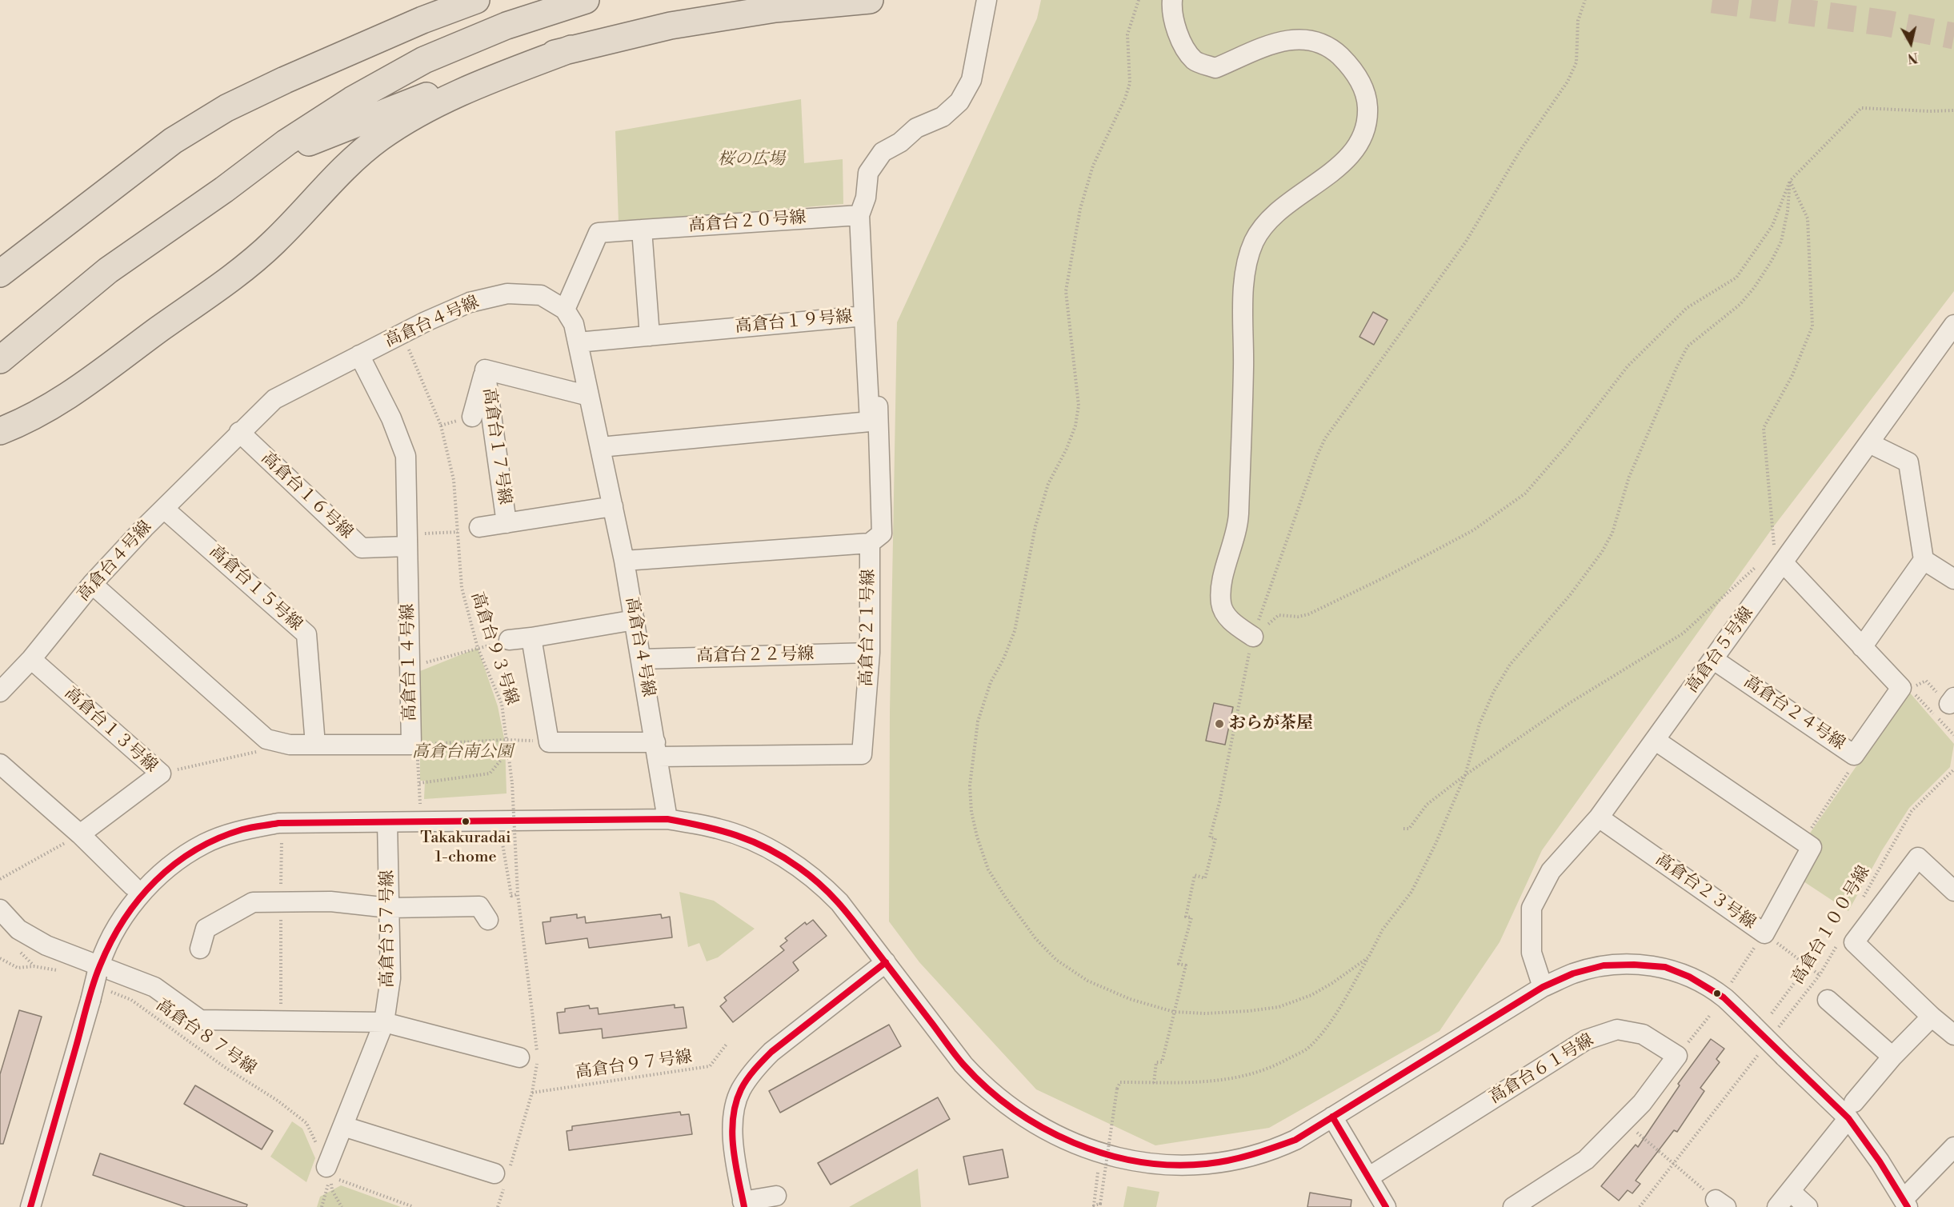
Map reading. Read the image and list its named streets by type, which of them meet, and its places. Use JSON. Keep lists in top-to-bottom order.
{
  "streets": {
    "street": [
      "高倉台２０号線",
      "高倉台４号線",
      "高倉台１９号線",
      "高倉台１７号線",
      "高倉台１６号線",
      "高倉台１５号線",
      "高倉台２１号線",
      "高倉台５号線",
      "高倉台２２号線",
      "高倉台１４号線",
      "高倉台２４号線",
      "高倉台１３号線",
      "高倉台２３号線",
      "高倉台５７号線",
      "高倉台６１号線"
    ],
    "path": [
      "高倉台９３号線",
      "高倉台１００号線",
      "高倉台８７号線",
      "高倉台９７号線"
    ]
  },
  "crossings": [
    ["高倉台２０号線", "高倉台４号線"],
    ["高倉台４号線", "高倉台１９号線"],
    ["高倉台４号線", "高倉台１７号線"],
    ["高倉台４号線", "高倉台１６号線"],
    ["高倉台４号線", "高倉台１５号線"],
    ["高倉台４号線", "高倉台２１号線"],
    ["高倉台４号線", "高倉台９３号線"],
    ["高倉台４号線", "高倉台２２号線"],
    ["高倉台４号線", "高倉台１４号線"],
    ["高倉台４号線", "高倉台１３号線"],
    ["高倉台１６号線", "高倉台１４号線"],
    ["高倉台１５号線", "高倉台１４号線"],
    ["高倉台２１号線", "高倉台２２号線"],
    ["高倉台５号線", "高倉台２４号線"],
    ["高倉台５号線", "高倉台２３号線"],
    ["高倉台５７号線", "高倉台８７号線"]
  ],
  "parks": ["桜の広場", "高倉台南公園"],
  "places": ["おらが茶屋", "Takakuradai 1-chome"],
  "north": "bottom"
}
